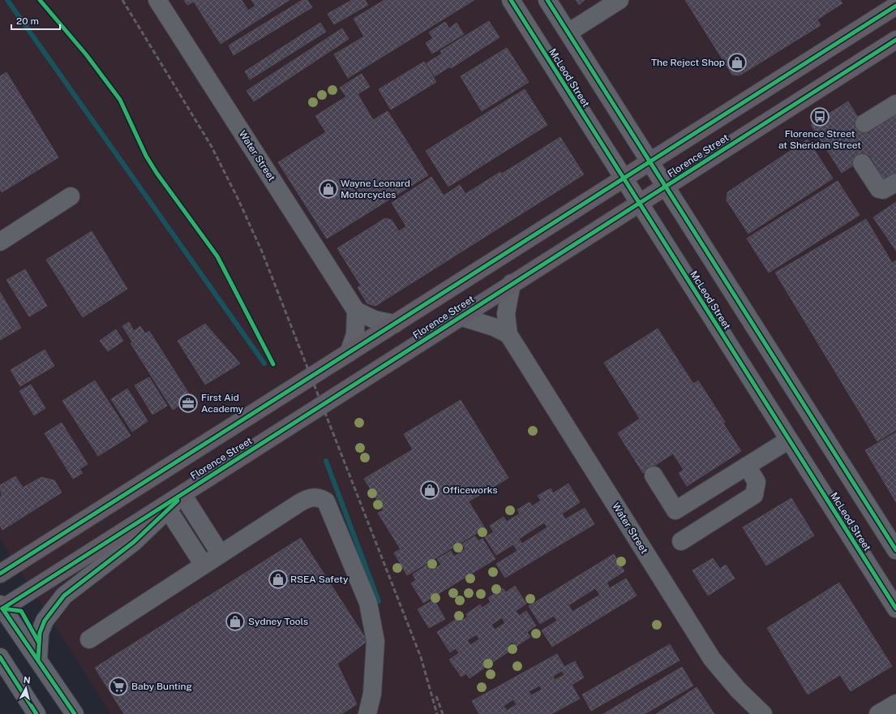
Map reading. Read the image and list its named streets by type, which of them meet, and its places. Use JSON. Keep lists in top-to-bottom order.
{
  "streets": {
    "main road": ["Florence Street"],
    "street": ["McLeod Street", "Water Street"]
  },
  "crossings": [
    ["McLeod Street", "Florence Street"],
    ["Water Street", "Florence Street"]
  ],
  "places": {
    "shop": [
      "The Reject Shop",
      "Wayne Leonard Motorcycles",
      "Officeworks",
      "RSEA Safety",
      "Sydney Tools"
    ],
    "bus stop": ["Florence Street at Sheridan Street"],
    "office": ["First Aid Academy"],
    "supermarket": ["Baby Bunting"]
  },
  "scale_bar": "20 m",
  "north": "top"
}
